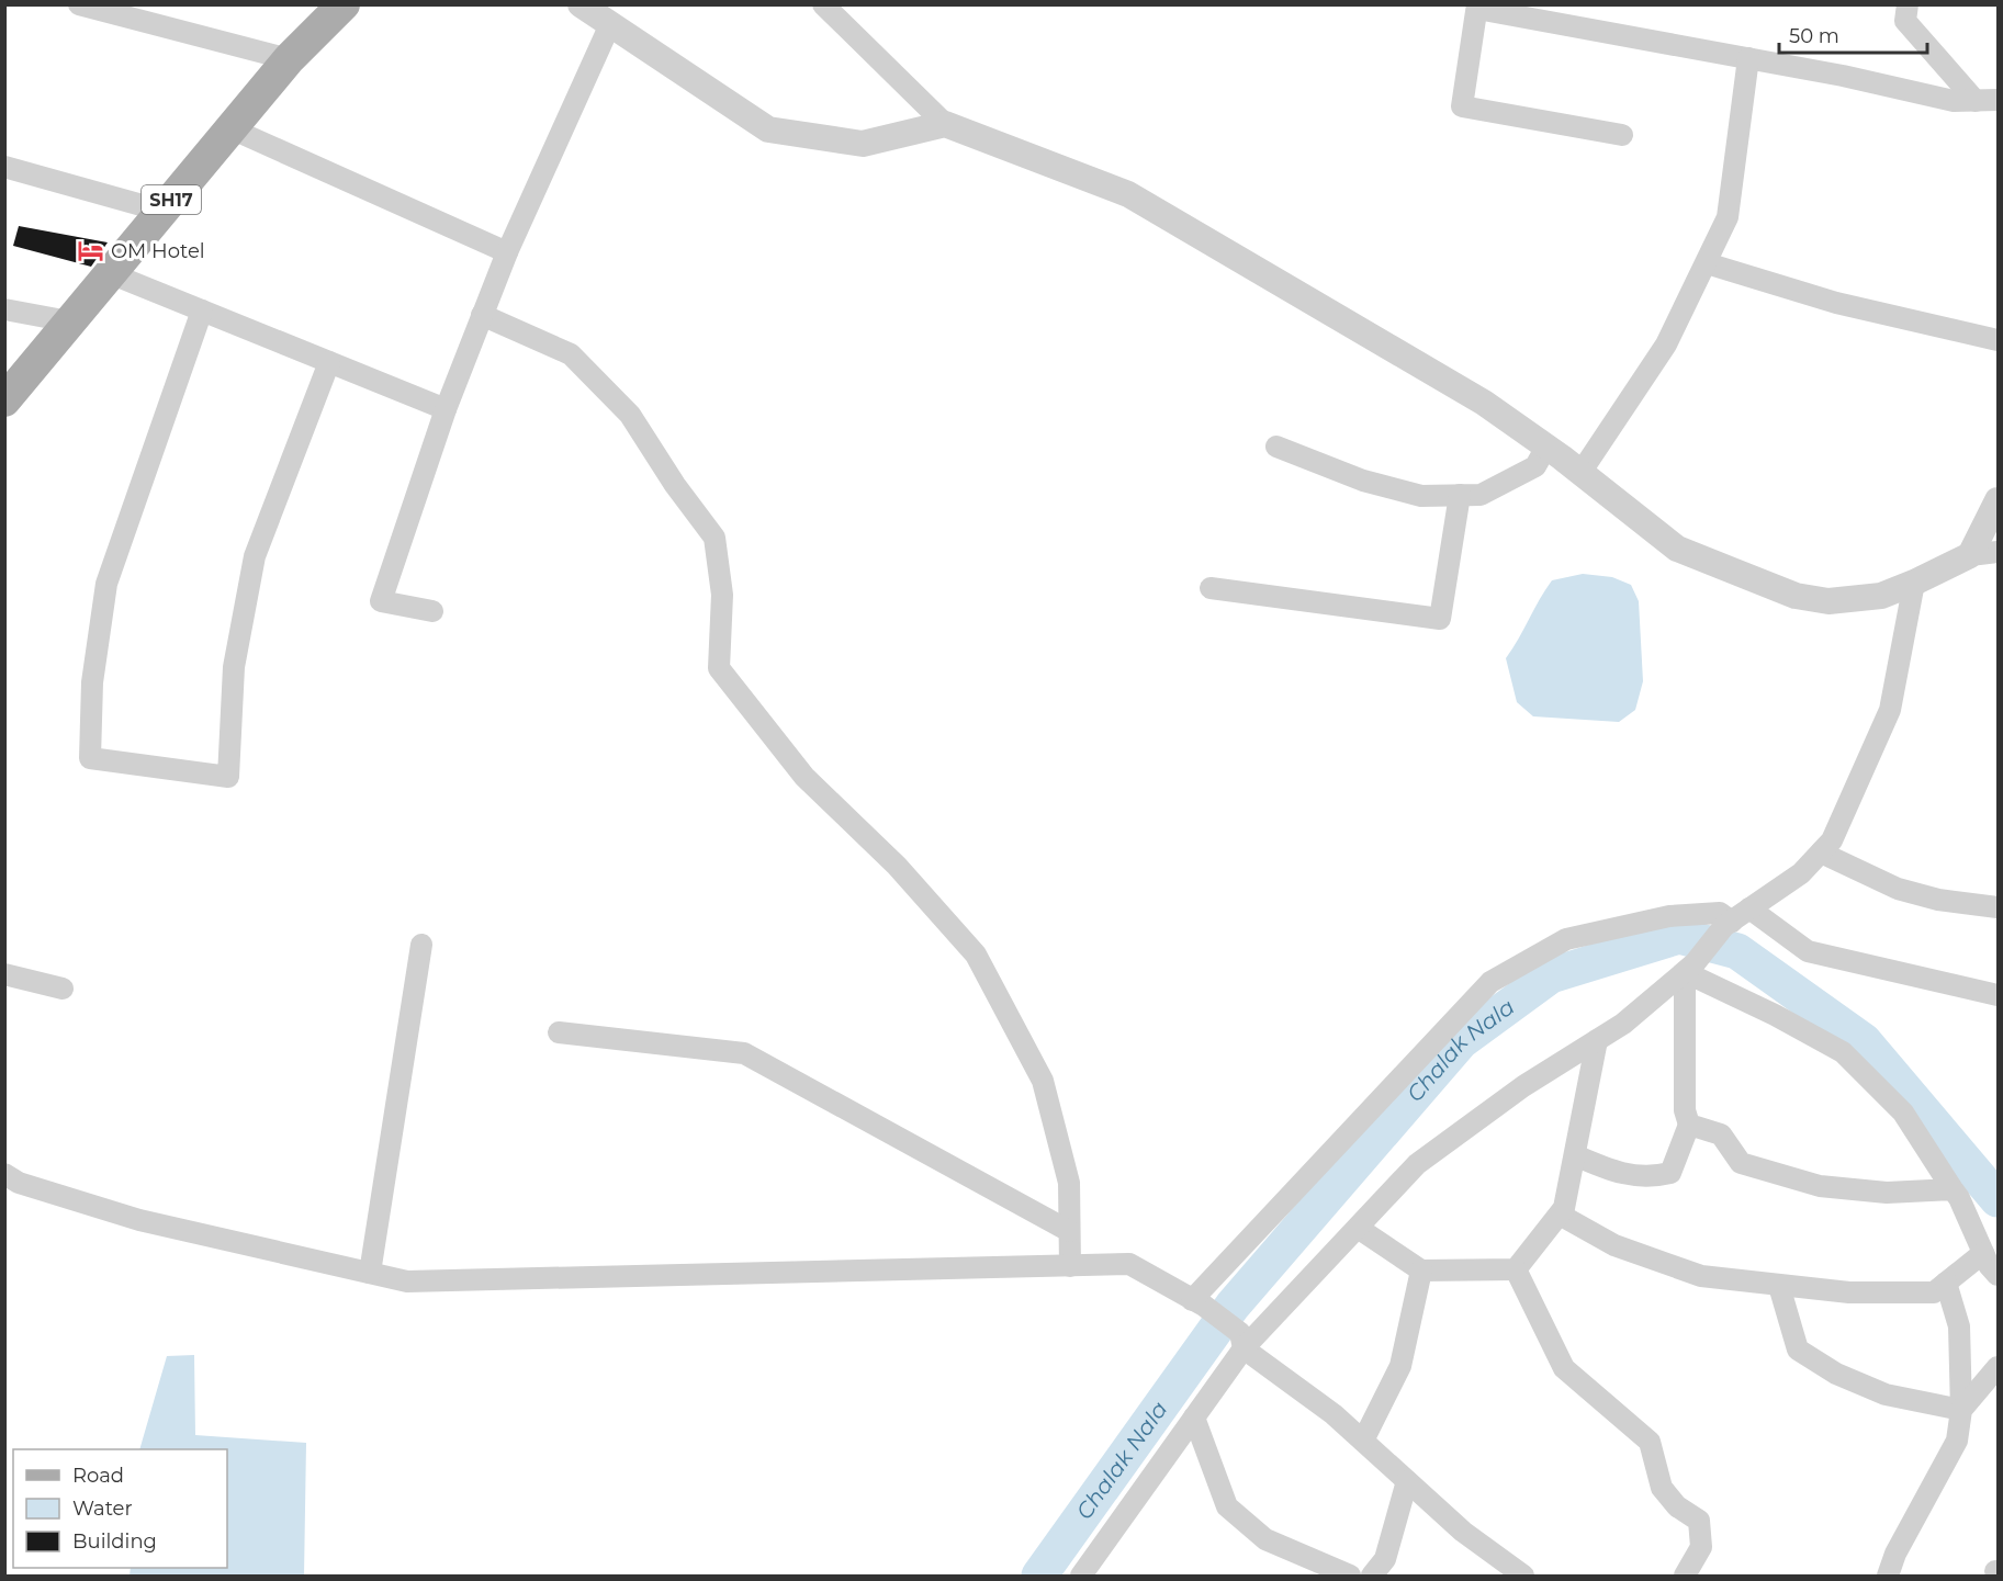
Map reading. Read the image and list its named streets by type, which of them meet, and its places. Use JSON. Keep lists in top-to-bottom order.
{
  "streets": {
    "main road": ["SH17"]
  },
  "water": ["Chalak Nala"],
  "places": {
    "hotel": ["OM Hotel"]
  },
  "legend": ["Road", "Water", "Building"],
  "scale_bar": "50 m"
}
